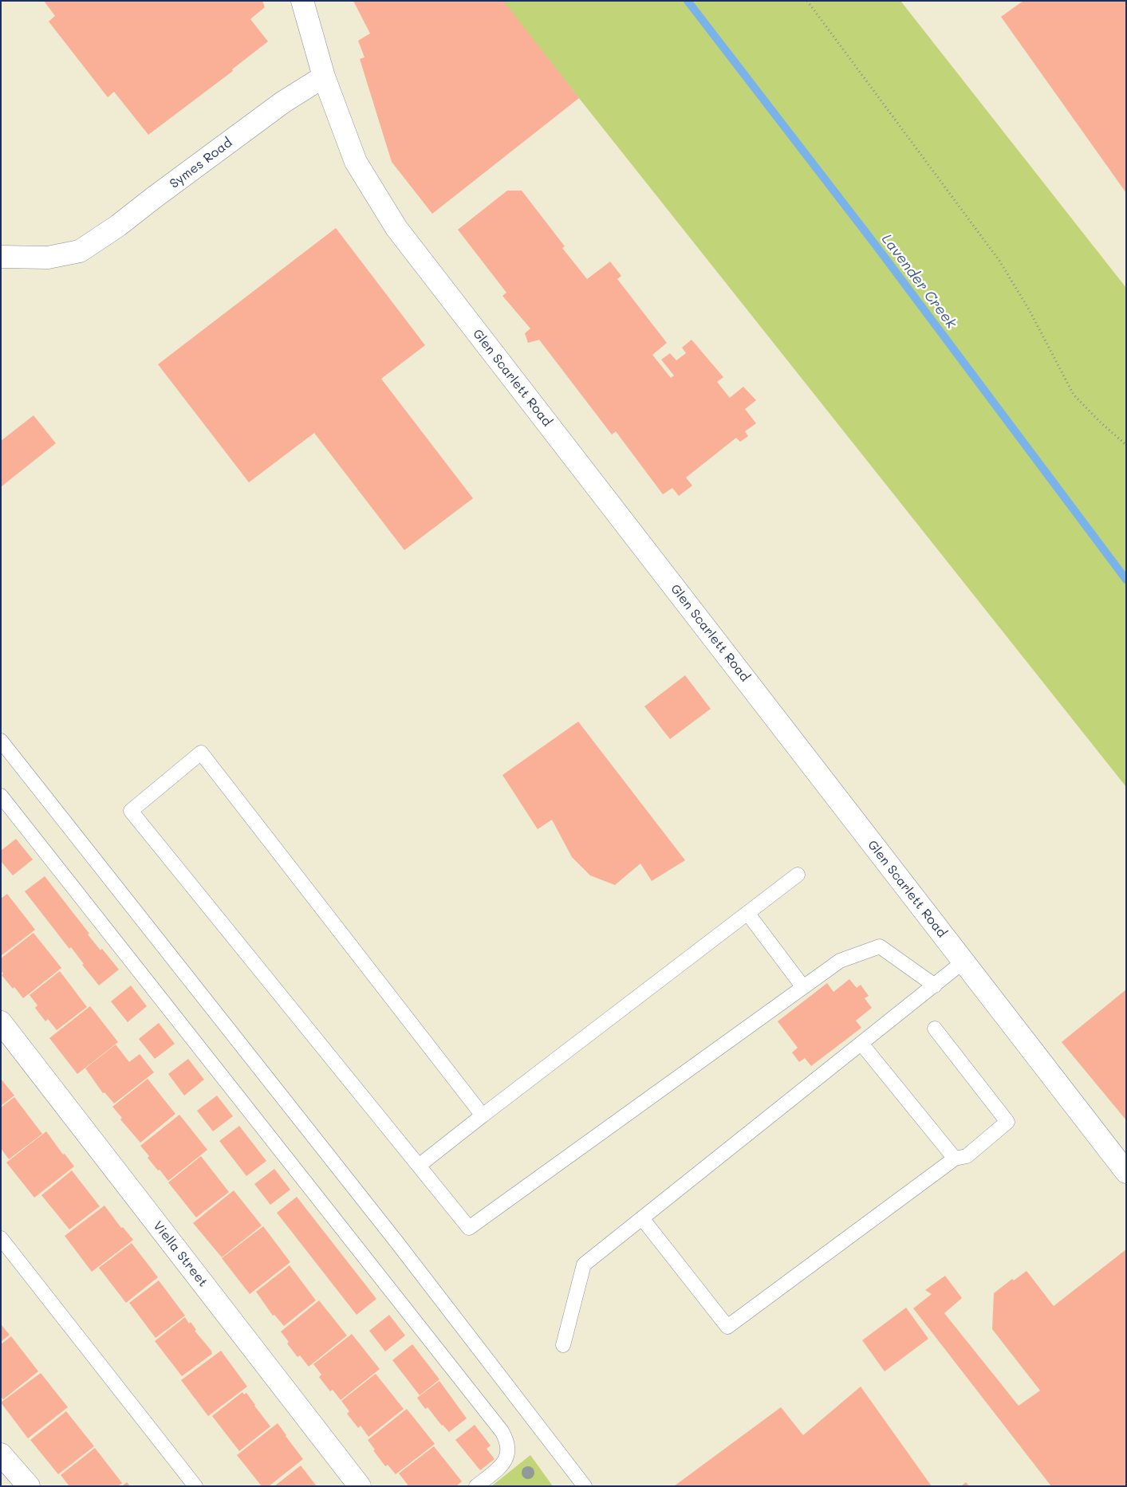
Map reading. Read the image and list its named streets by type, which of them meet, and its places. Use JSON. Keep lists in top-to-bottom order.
{
  "streets": {
    "street": ["Symes Road", "Glen Scarlett Road", "Viella Street"]
  },
  "crossings": [
    ["Symes Road", "Glen Scarlett Road"]
  ],
  "water": ["Lavender Creek"]
}
